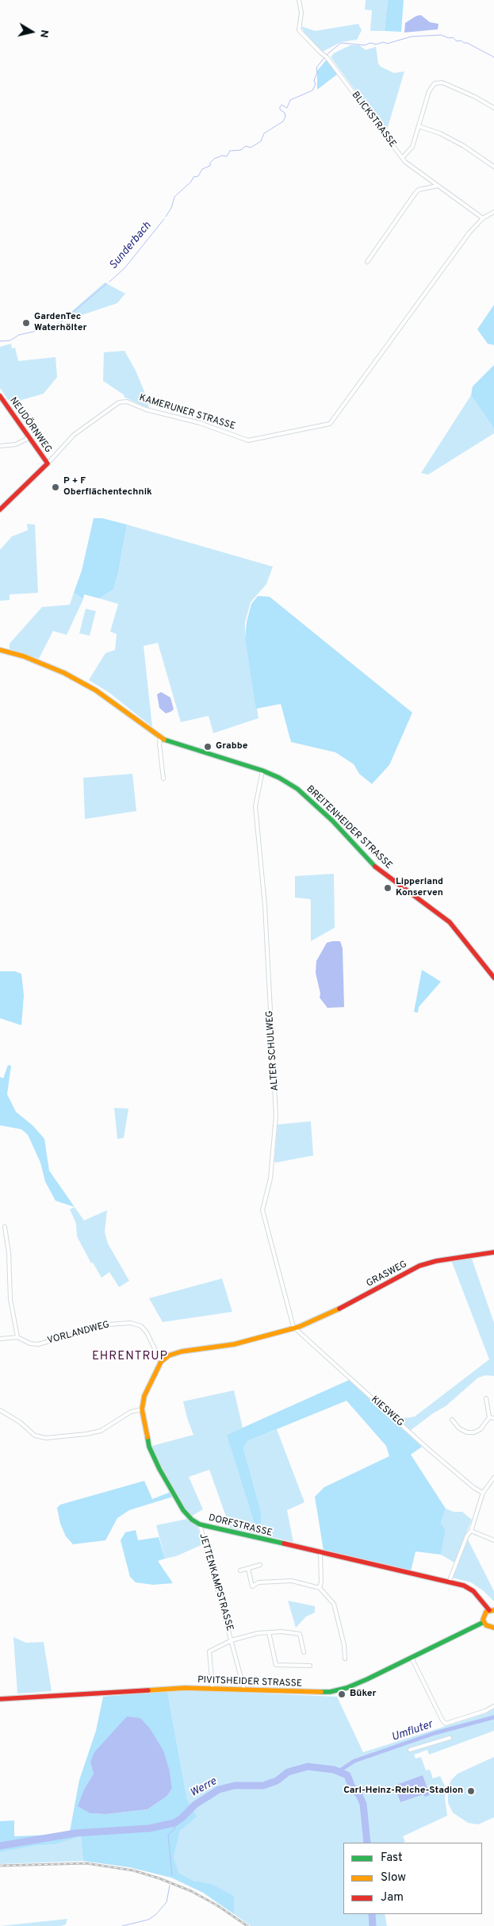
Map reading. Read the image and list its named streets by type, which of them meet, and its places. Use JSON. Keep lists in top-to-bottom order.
{
  "streets": {
    "street": [
      "BLICKSTRASSE",
      "KAMERUNER STRASSE",
      "NEUDÖRNWEG",
      "BREITENHEIDER STRASSE",
      "ALTER SCHULWEG",
      "GRASWEG",
      "VORLANDWEG",
      "KIESWEG",
      "DORFSTRASSE",
      "JETTENKAMPSTRASSE",
      "PIVITSHEIDER STRASSE"
    ]
  },
  "crossings": [
    ["BLICKSTRASSE", "KAMERUNER STRASSE"],
    ["KAMERUNER STRASSE", "NEUDÖRNWEG"],
    ["BREITENHEIDER STRASSE", "ALTER SCHULWEG"],
    ["ALTER SCHULWEG", "GRASWEG"],
    ["ALTER SCHULWEG", "KIESWEG"],
    ["GRASWEG", "KIESWEG"],
    ["VORLANDWEG", "DORFSTRASSE"],
    ["DORFSTRASSE", "JETTENKAMPSTRASSE"],
    ["JETTENKAMPSTRASSE", "PIVITSHEIDER STRASSE"]
  ],
  "districts": ["EHRENTRUP"],
  "water": ["Sunderbach", "Umfluter", "Werre"],
  "places": [
    "GardenTec Waterhölter",
    "P + F Oberflächentechnik",
    "Grabbe",
    "Lipperland Konserven",
    "Büker",
    "Carl-Heinz-Reiche-Stadion"
  ],
  "legend": ["Fast", "Slow", "Jam"],
  "north": "right"
}
